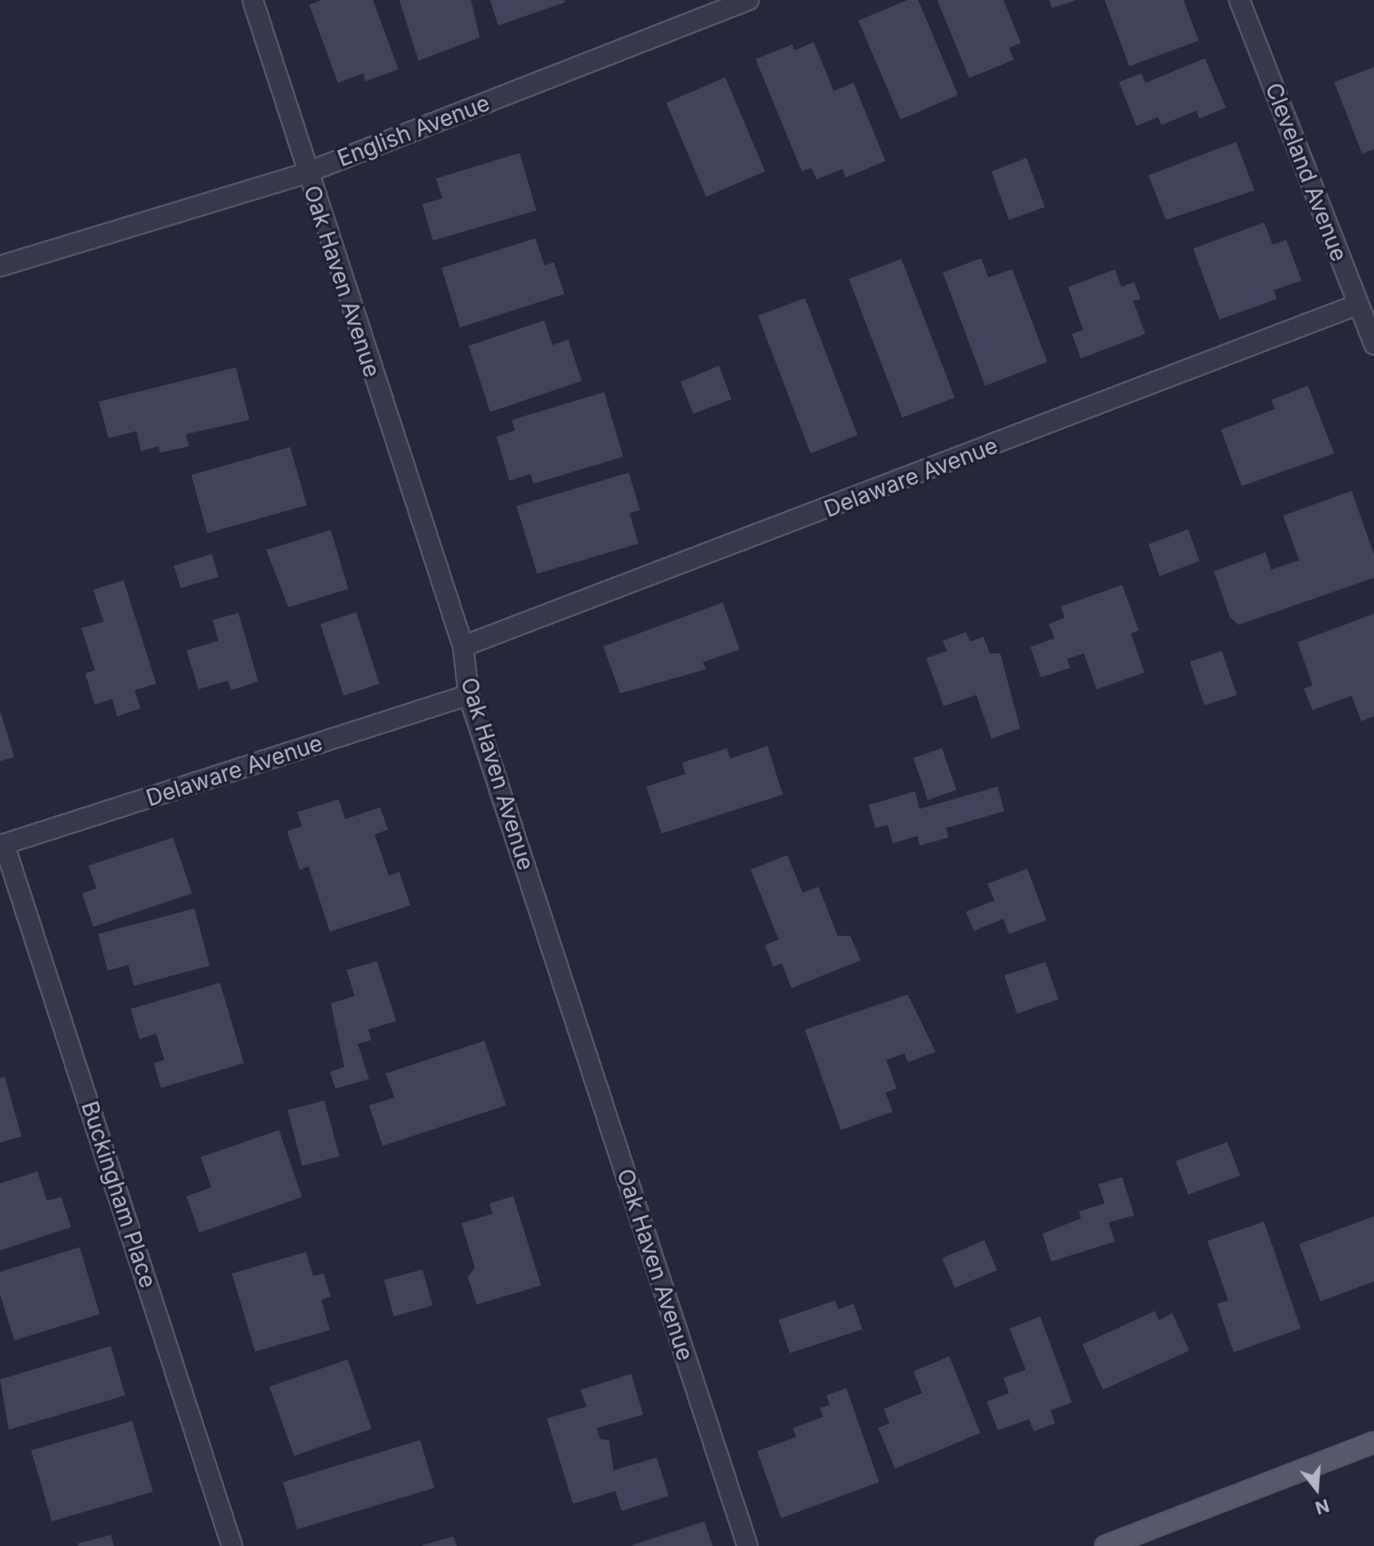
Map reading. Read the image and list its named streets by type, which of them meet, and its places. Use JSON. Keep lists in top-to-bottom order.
{
  "streets": {
    "street": [
      "English Avenue",
      "Cleveland Avenue",
      "Oak Haven Avenue",
      "Delaware Avenue",
      "Buckingham Place"
    ]
  },
  "crossings": [
    ["English Avenue", "Oak Haven Avenue"],
    ["Cleveland Avenue", "Delaware Avenue"],
    ["Oak Haven Avenue", "Delaware Avenue"],
    ["Delaware Avenue", "Buckingham Place"]
  ],
  "north": "bottom"
}
